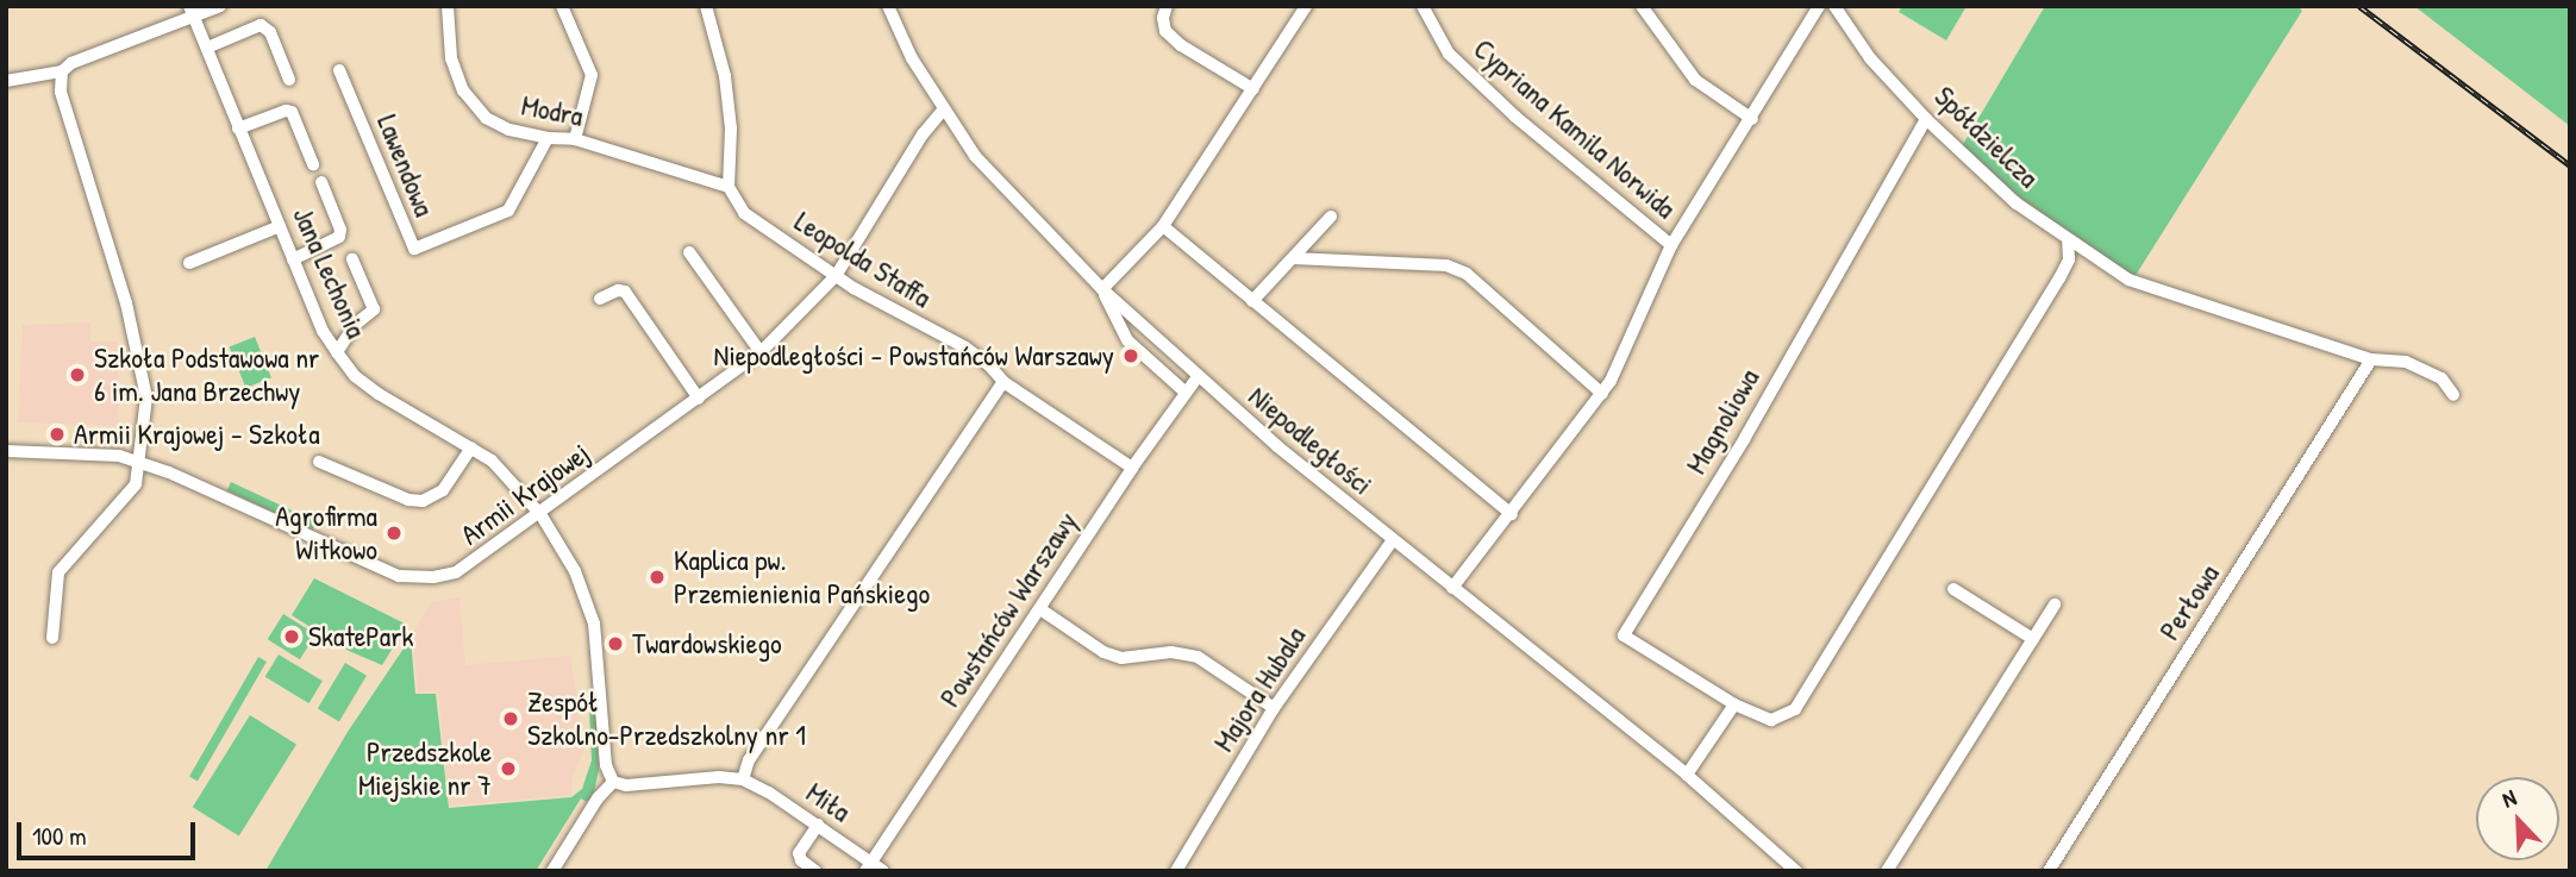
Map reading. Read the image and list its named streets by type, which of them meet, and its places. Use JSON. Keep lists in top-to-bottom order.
{
  "streets": {
    "street": [
      "Modra",
      "Cypriana Kamila Norwida",
      "Spółdzielcza",
      "Lawendowa",
      "Leopolda Staffa",
      "Jana Lechonia",
      "Magnoliowa",
      "Niepodległości",
      "Armii Krajowej",
      "Perłowa",
      "Powstańców Warszawy",
      "Majora Hubala",
      "Miła"
    ]
  },
  "crossings": [
    ["Modra", "Lawendowa"],
    ["Modra", "Leopolda Staffa"],
    ["Spółdzielcza", "Magnoliowa"],
    ["Spółdzielcza", "Perłowa"],
    ["Leopolda Staffa", "Armii Krajowej"],
    ["Leopolda Staffa", "Powstańców Warszawy"],
    ["Jana Lechonia", "Armii Krajowej"],
    ["Niepodległości", "Armii Krajowej"],
    ["Niepodległości", "Powstańców Warszawy"],
    ["Niepodległości", "Majora Hubala"],
    ["Powstańców Warszawy", "Miła"]
  ],
  "places": [
    "Niepodległości - Powstańców Warszawy",
    "Szkoła Podstawowa nr 6 im. Jana Brzechwy",
    "Armii Krajowej - Szkoła",
    "Agrofirma Witkowo",
    "Kaplica pw. Przemienienia Pańskiego",
    "SkatePark",
    "Twardowskiego",
    "Zespół Szkolno-Przedszkolny nr 1",
    "Przedszkole Miejskie nr 7"
  ],
  "scale_bar": "100 m",
  "north": "top left"
}
